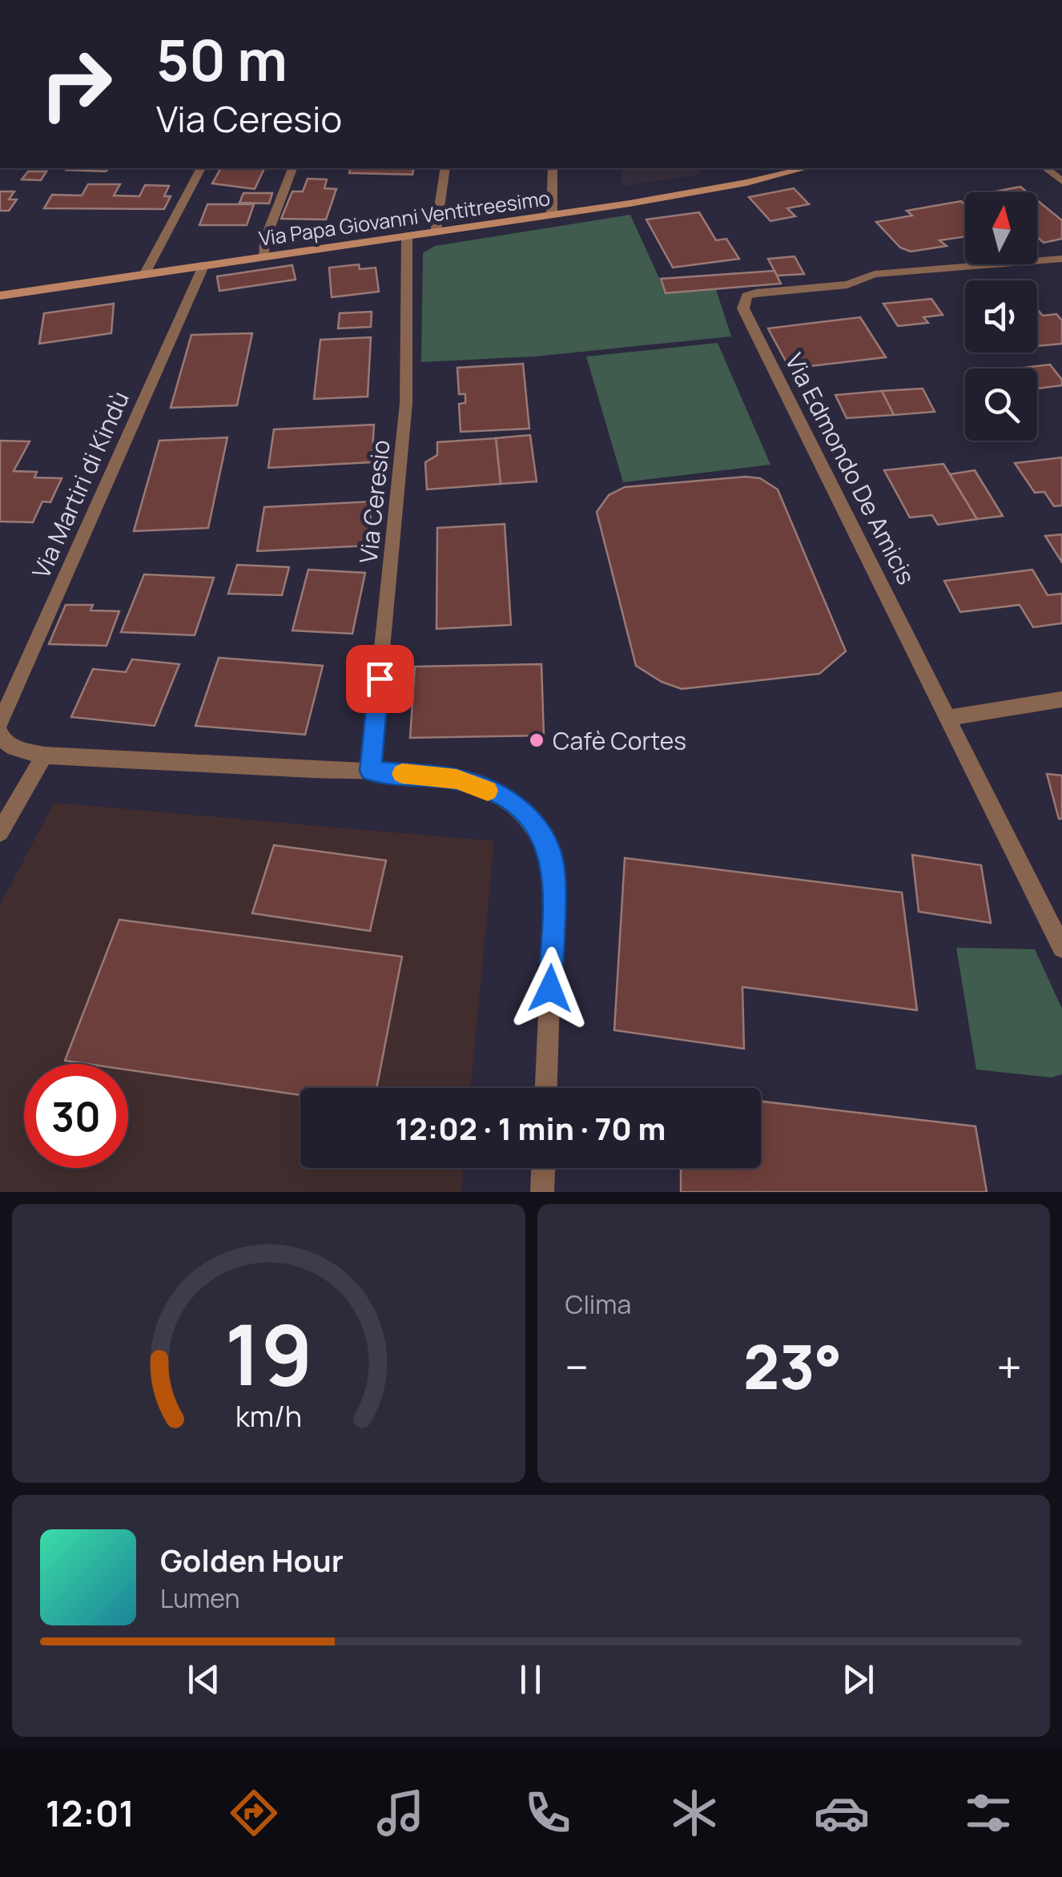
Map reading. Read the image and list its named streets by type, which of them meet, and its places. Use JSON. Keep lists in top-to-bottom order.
{
  "streets": {
    "street": [
      "Via Papa Giovanni Ventitreesimo",
      "Via Edmondo De Amicis",
      "Via Martiri di Kindù",
      "Via Ceresio"
    ]
  },
  "crossings": [
    ["Via Papa Giovanni Ventitreesimo", "Via Martiri di Kindù"],
    ["Via Papa Giovanni Ventitreesimo", "Via Ceresio"]
  ],
  "places": ["Cafè Cortes"],
  "north": "top",
  "page": {
    "turn": ["50 m", "Via Ceresio"],
    "limit": "30",
    "trip": "12:02 · 1 min · 70 m",
    "tile": "Clima",
    "heat": ["−", "23°", "+"],
    "song": ["Golden Hour", "Lumen"],
    "tabs": "12:01",
    "gauge": ["19", "km/h"]
  }
}
